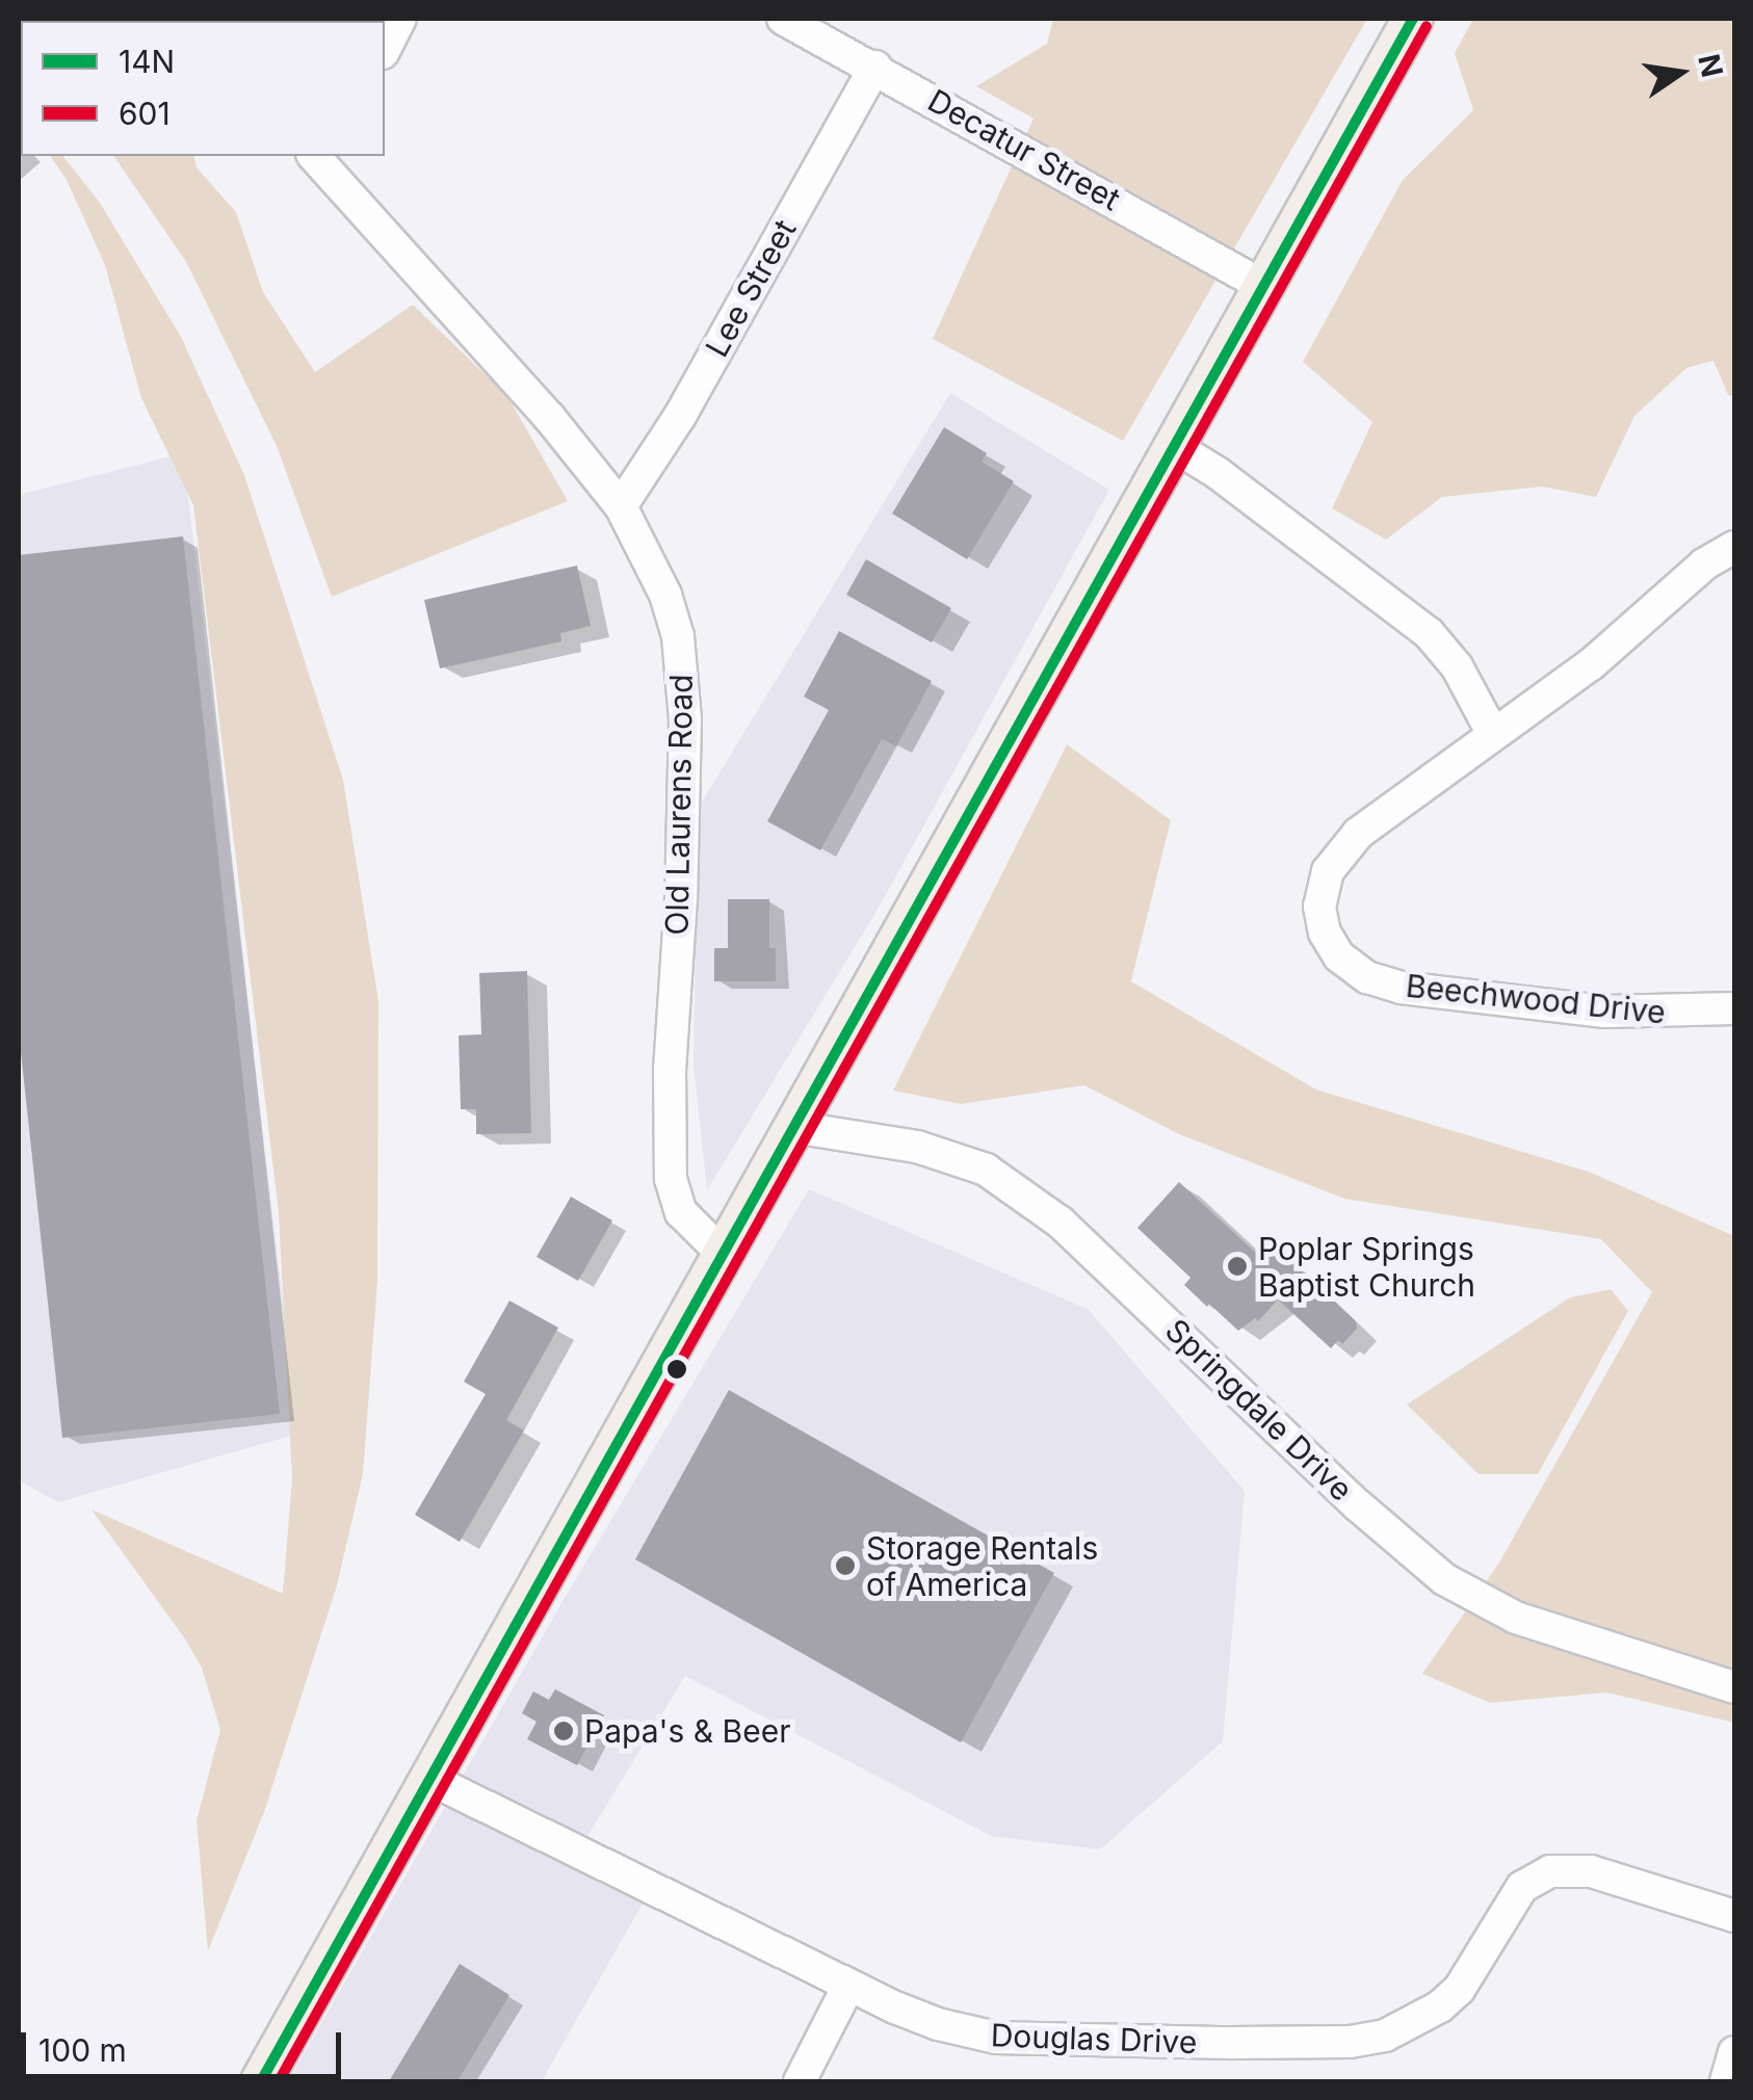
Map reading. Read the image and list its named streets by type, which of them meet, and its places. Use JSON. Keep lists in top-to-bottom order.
{
  "streets": {
    "street": [
      "Decatur Street",
      "Lee Street",
      "Old Laurens Road",
      "Beechwood Drive",
      "Springdale Drive",
      "Douglas Drive"
    ]
  },
  "crossings": [
    ["Decatur Street", "Lee Street"],
    ["Lee Street", "Old Laurens Road"]
  ],
  "places": ["Poplar Springs Baptist Church", "Storage Rentals of America", "Papa's & Beer"],
  "lines": ["transit line 14N", "transit line 601"],
  "legend": ["14N", "601"],
  "scale_bar": "100 m",
  "north": "right"
}
